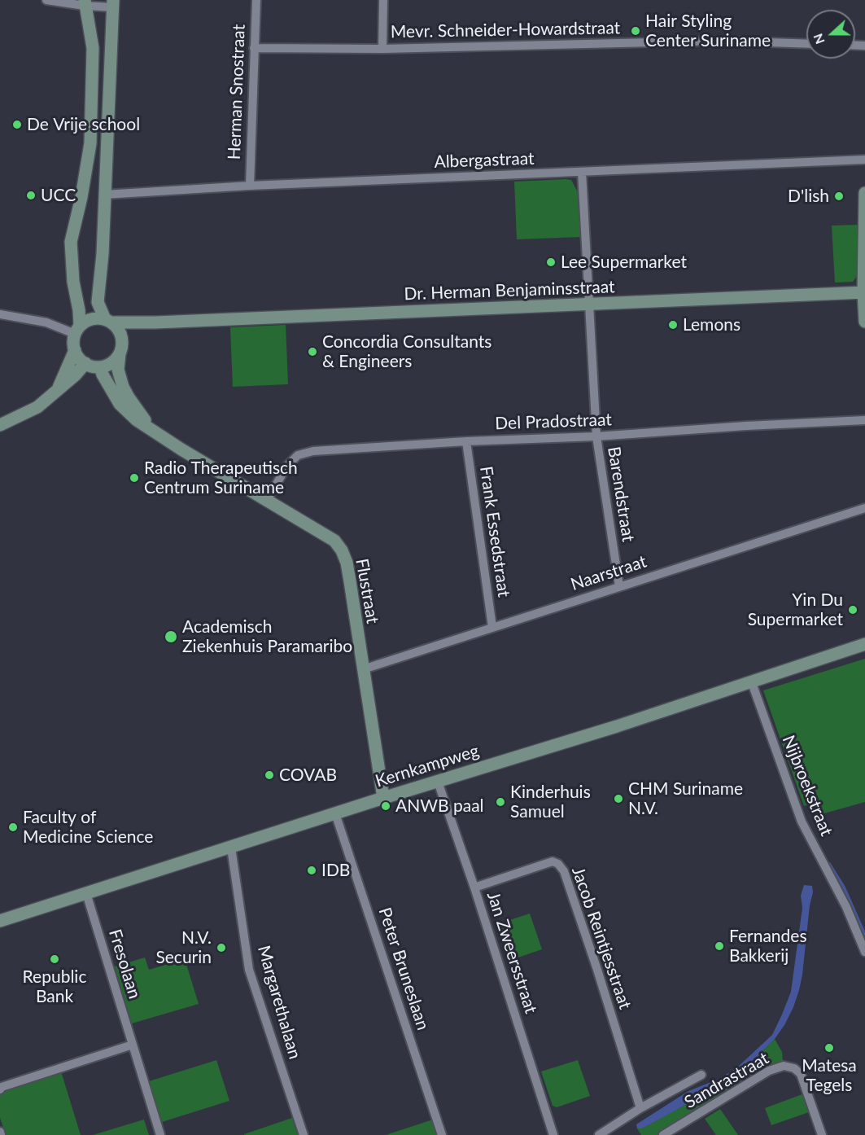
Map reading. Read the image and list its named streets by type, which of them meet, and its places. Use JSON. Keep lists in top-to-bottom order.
{
  "streets": {
    "street": [
      "Mevr. Schneider-Howardstraat",
      "Herman Snostraat",
      "Albergastraat",
      "Dr. Herman Benjaminsstraat",
      "Del Pradostraat",
      "Barendstraat",
      "Frank Essedstraat",
      "Naarstraat",
      "Flustraat",
      "Kernkampweg",
      "Nijbroekstraat",
      "Jacob Reintjesstraat",
      "Jan Zweersstraat",
      "Fresolaan",
      "Peter Bruneslaan",
      "Margarethalaan",
      "Sandrastraat"
    ]
  },
  "crossings": [
    ["Mevr. Schneider-Howardstraat", "Herman Snostraat"],
    ["Herman Snostraat", "Albergastraat"],
    ["Albergastraat", "Barendstraat"],
    ["Dr. Herman Benjaminsstraat", "Barendstraat"],
    ["Dr. Herman Benjaminsstraat", "Flustraat"],
    ["Del Pradostraat", "Barendstraat"],
    ["Del Pradostraat", "Frank Essedstraat"],
    ["Del Pradostraat", "Flustraat"],
    ["Barendstraat", "Naarstraat"],
    ["Frank Essedstraat", "Naarstraat"],
    ["Naarstraat", "Flustraat"],
    ["Flustraat", "Kernkampweg"],
    ["Kernkampweg", "Nijbroekstraat"],
    ["Kernkampweg", "Jan Zweersstraat"],
    ["Kernkampweg", "Fresolaan"],
    ["Kernkampweg", "Peter Bruneslaan"],
    ["Kernkampweg", "Margarethalaan"],
    ["Jacob Reintjesstraat", "Jan Zweersstraat"]
  ],
  "places": [
    "Hair Styling Center Suriname",
    "De Vrije school",
    "UCC",
    "D'lish",
    "Lee Supermarket",
    "Lemons",
    "Concordia Consultants & Engineers",
    "Radio Therapeutisch Centrum Suriname",
    "Yin Du Supermarket",
    "Academisch Ziekenhuis Paramaribo",
    "COVAB",
    "CHM Suriname N.V.",
    "Kinderhuis Samuel",
    "ANWB paal",
    "Faculty of Medicine Science",
    "IDB",
    "Fernandes Bakkerij",
    "N.V. Securin",
    "Republic Bank",
    "Matesa Tegels"
  ],
  "north": "left"
}
